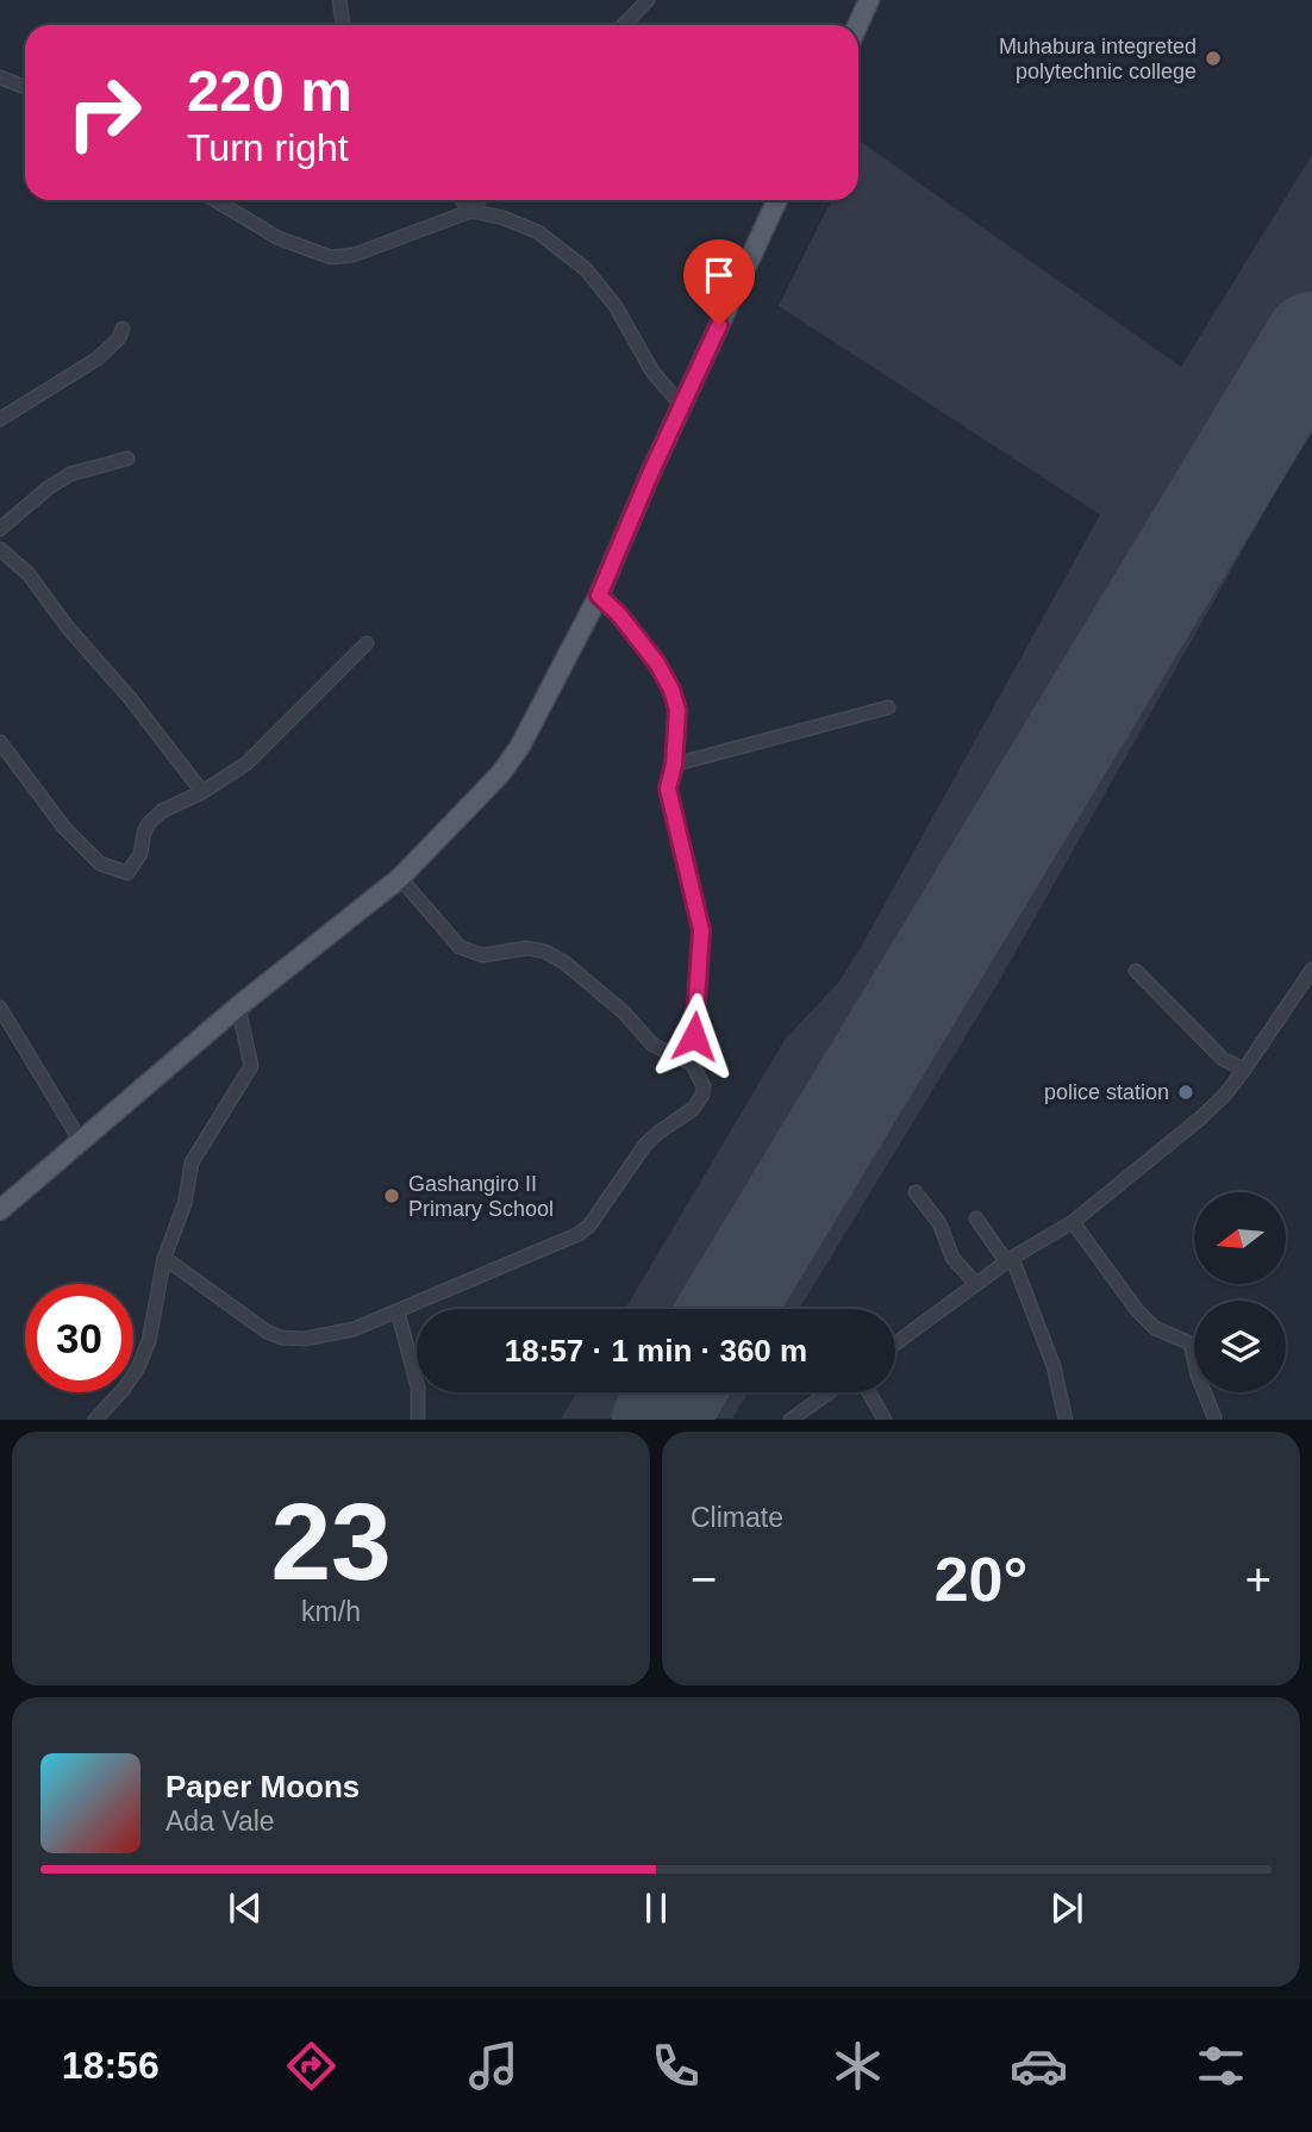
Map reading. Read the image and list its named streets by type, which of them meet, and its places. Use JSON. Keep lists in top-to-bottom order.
{
  "places": ["Muhabura integreted polytechnic college", "police station", "Gashangiro II Primary School"],
  "north": "left",
  "page": {
    "turn": ["220 m", "Turn right"],
    "limit": "30",
    "trip": "18:57 · 1 min · 360 m",
    "tile": [
      ["23", "km/h"],
      "Climate"
    ],
    "heat": ["−", "20°", "+"],
    "song": ["Paper Moons", "Ada Vale"],
    "tabs": "18:56"
  }
}
